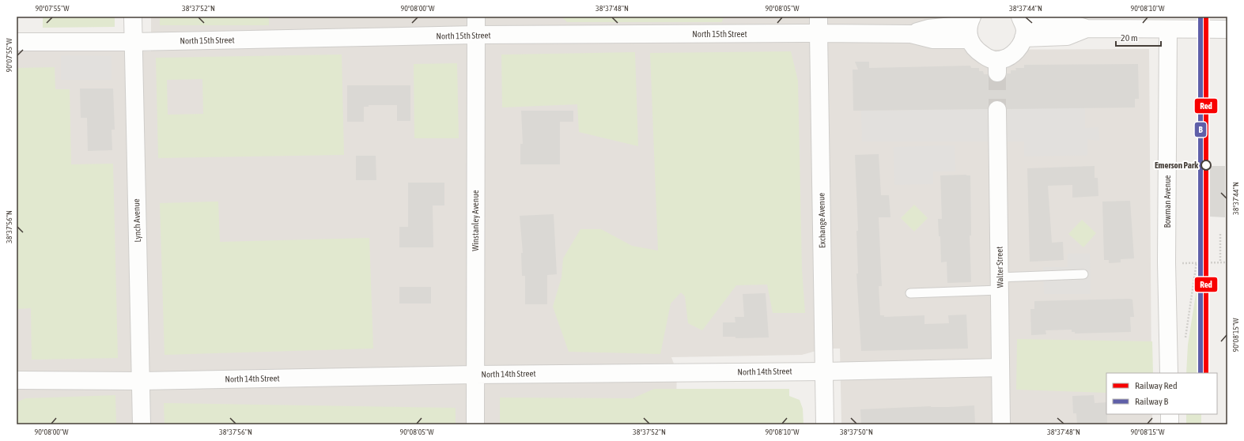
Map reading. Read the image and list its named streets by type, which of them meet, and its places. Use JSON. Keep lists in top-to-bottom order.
{
  "streets": {
    "street": [
      "North 15th Street",
      "Bowman Avenue",
      "Lynch Avenue",
      "Winstanley Avenue",
      "Exchange Avenue",
      "Walter Street",
      "North 14th Street"
    ]
  },
  "crossings": [
    ["North 15th Street", "Lynch Avenue"],
    ["North 15th Street", "Winstanley Avenue"],
    ["North 15th Street", "Exchange Avenue"],
    ["Lynch Avenue", "North 14th Street"],
    ["Winstanley Avenue", "North 14th Street"],
    ["Exchange Avenue", "North 14th Street"],
    ["Walter Street", "North 14th Street"]
  ],
  "places": ["Emerson Park"],
  "lines": ["rail line Red", "rail line B"],
  "legend": ["Railway Red", "Railway B"],
  "scale_bar": "20 m",
  "coordinates": [
    "90°07'55\"W",
    "38°37'52\"N",
    "90°08'00\"W",
    "38°37'48\"N",
    "90°08'05\"W",
    "38°37'44\"N",
    "90°08'10\"W",
    "38°37'56\"N",
    "90°08'15\"W",
    "38°37'50\"N"
  ]
}
